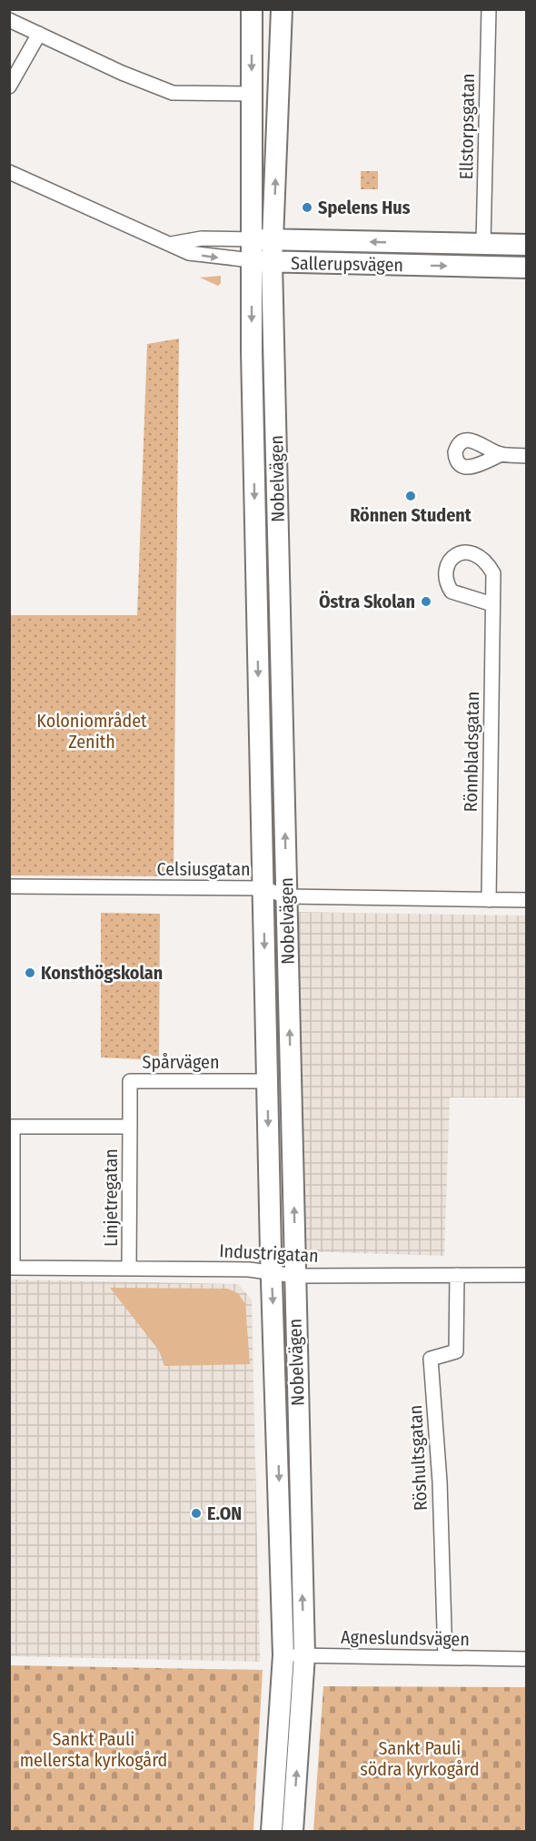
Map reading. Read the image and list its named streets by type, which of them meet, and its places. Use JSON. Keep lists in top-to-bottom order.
{
  "streets": {
    "main road": ["Sallerupsvägen", "Nobelvägen"],
    "street": [
      "Ellstorpsgatan",
      "Rönnbladsgatan",
      "Celsiusgatan",
      "Spårvägen",
      "Linjetregatan",
      "Industrigatan",
      "Röshultsgatan",
      "Agneslundsvägen"
    ]
  },
  "crossings": [
    ["Ellstorpsgatan", "Sallerupsvägen"],
    ["Sallerupsvägen", "Nobelvägen"],
    ["Nobelvägen", "Celsiusgatan"],
    ["Nobelvägen", "Spårvägen"],
    ["Nobelvägen", "Industrigatan"],
    ["Nobelvägen", "Agneslundsvägen"],
    ["Rönnbladsgatan", "Celsiusgatan"],
    ["Spårvägen", "Linjetregatan"],
    ["Linjetregatan", "Industrigatan"],
    ["Industrigatan", "Röshultsgatan"],
    ["Röshultsgatan", "Agneslundsvägen"]
  ],
  "parks": ["Koloniområdet Zenith", "Sankt Pauli mellersta kyrkogård", "Sankt Pauli södra kyrkogård"],
  "places": [
    "Spelens Hus",
    "Rönnen Student",
    "Östra Skolan",
    "Konsthögskolan",
    "E.ON"
  ]
}
